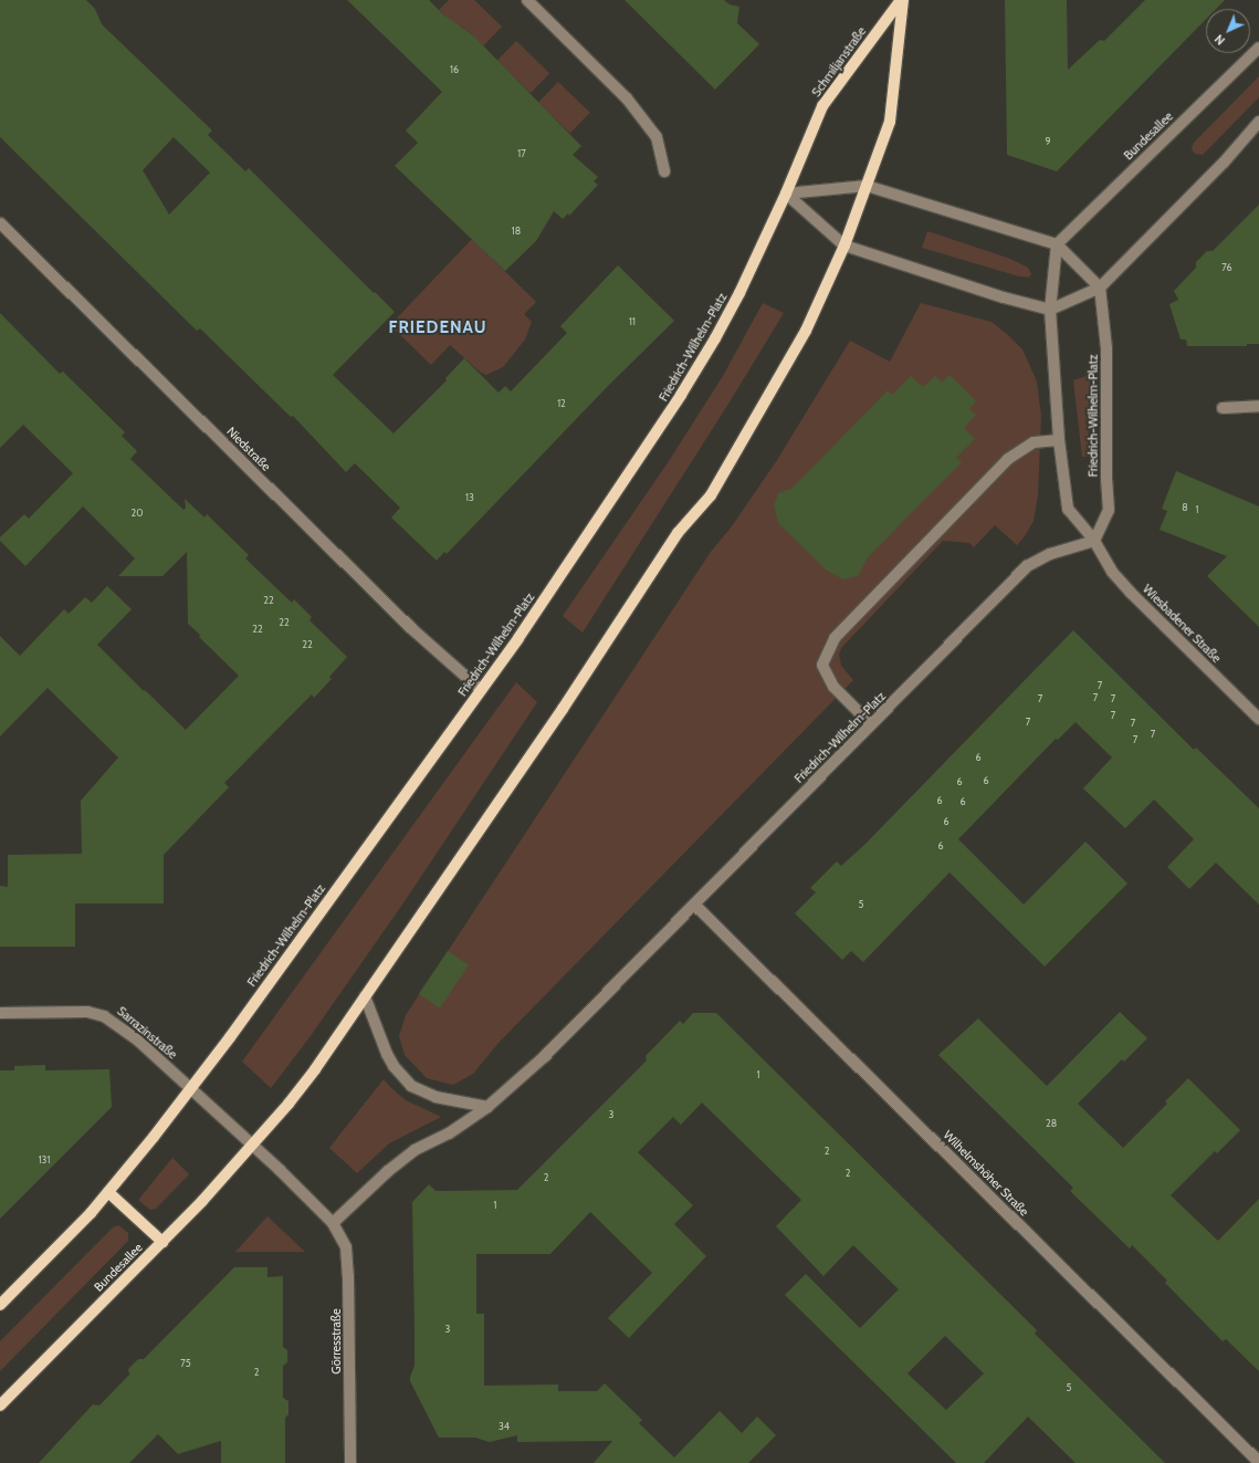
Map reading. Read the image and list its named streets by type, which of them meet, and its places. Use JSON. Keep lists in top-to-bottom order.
{
  "streets": {
    "main road": ["Schmiljanstraße", "Bundesallee", "Friedrich-Wilhelm-Platz"],
    "street": [
      "Niedstraße",
      "Wiesbadener Straße",
      "Sarrazinstraße",
      "Wilhelmshöher Straße",
      "Görresstraße"
    ]
  },
  "crossings": [
    ["Schmiljanstraße", "Friedrich-Wilhelm-Platz"],
    ["Bundesallee", "Sarrazinstraße"],
    ["Friedrich-Wilhelm-Platz", "Niedstraße"],
    ["Friedrich-Wilhelm-Platz", "Wiesbadener Straße"],
    ["Friedrich-Wilhelm-Platz", "Sarrazinstraße"],
    ["Friedrich-Wilhelm-Platz", "Wilhelmshöher Straße"],
    ["Friedrich-Wilhelm-Platz", "Görresstraße"]
  ],
  "districts": ["FRIEDENAU"],
  "house_numbers": [
    "16",
    "9",
    "17",
    "18",
    "76",
    "11",
    "12",
    "13",
    "8",
    "1",
    "20",
    "22",
    "22",
    "22",
    "22",
    "7",
    "7",
    "7",
    "7",
    "7",
    "7",
    "7",
    "7",
    "7",
    "6",
    "6",
    "6",
    "6",
    "6",
    "6",
    "6",
    "5",
    "1",
    "3",
    "28",
    "2",
    "131",
    "2",
    "2",
    "1",
    "3",
    "75",
    "2",
    "5",
    "34"
  ],
  "north": "bottom left"
}
